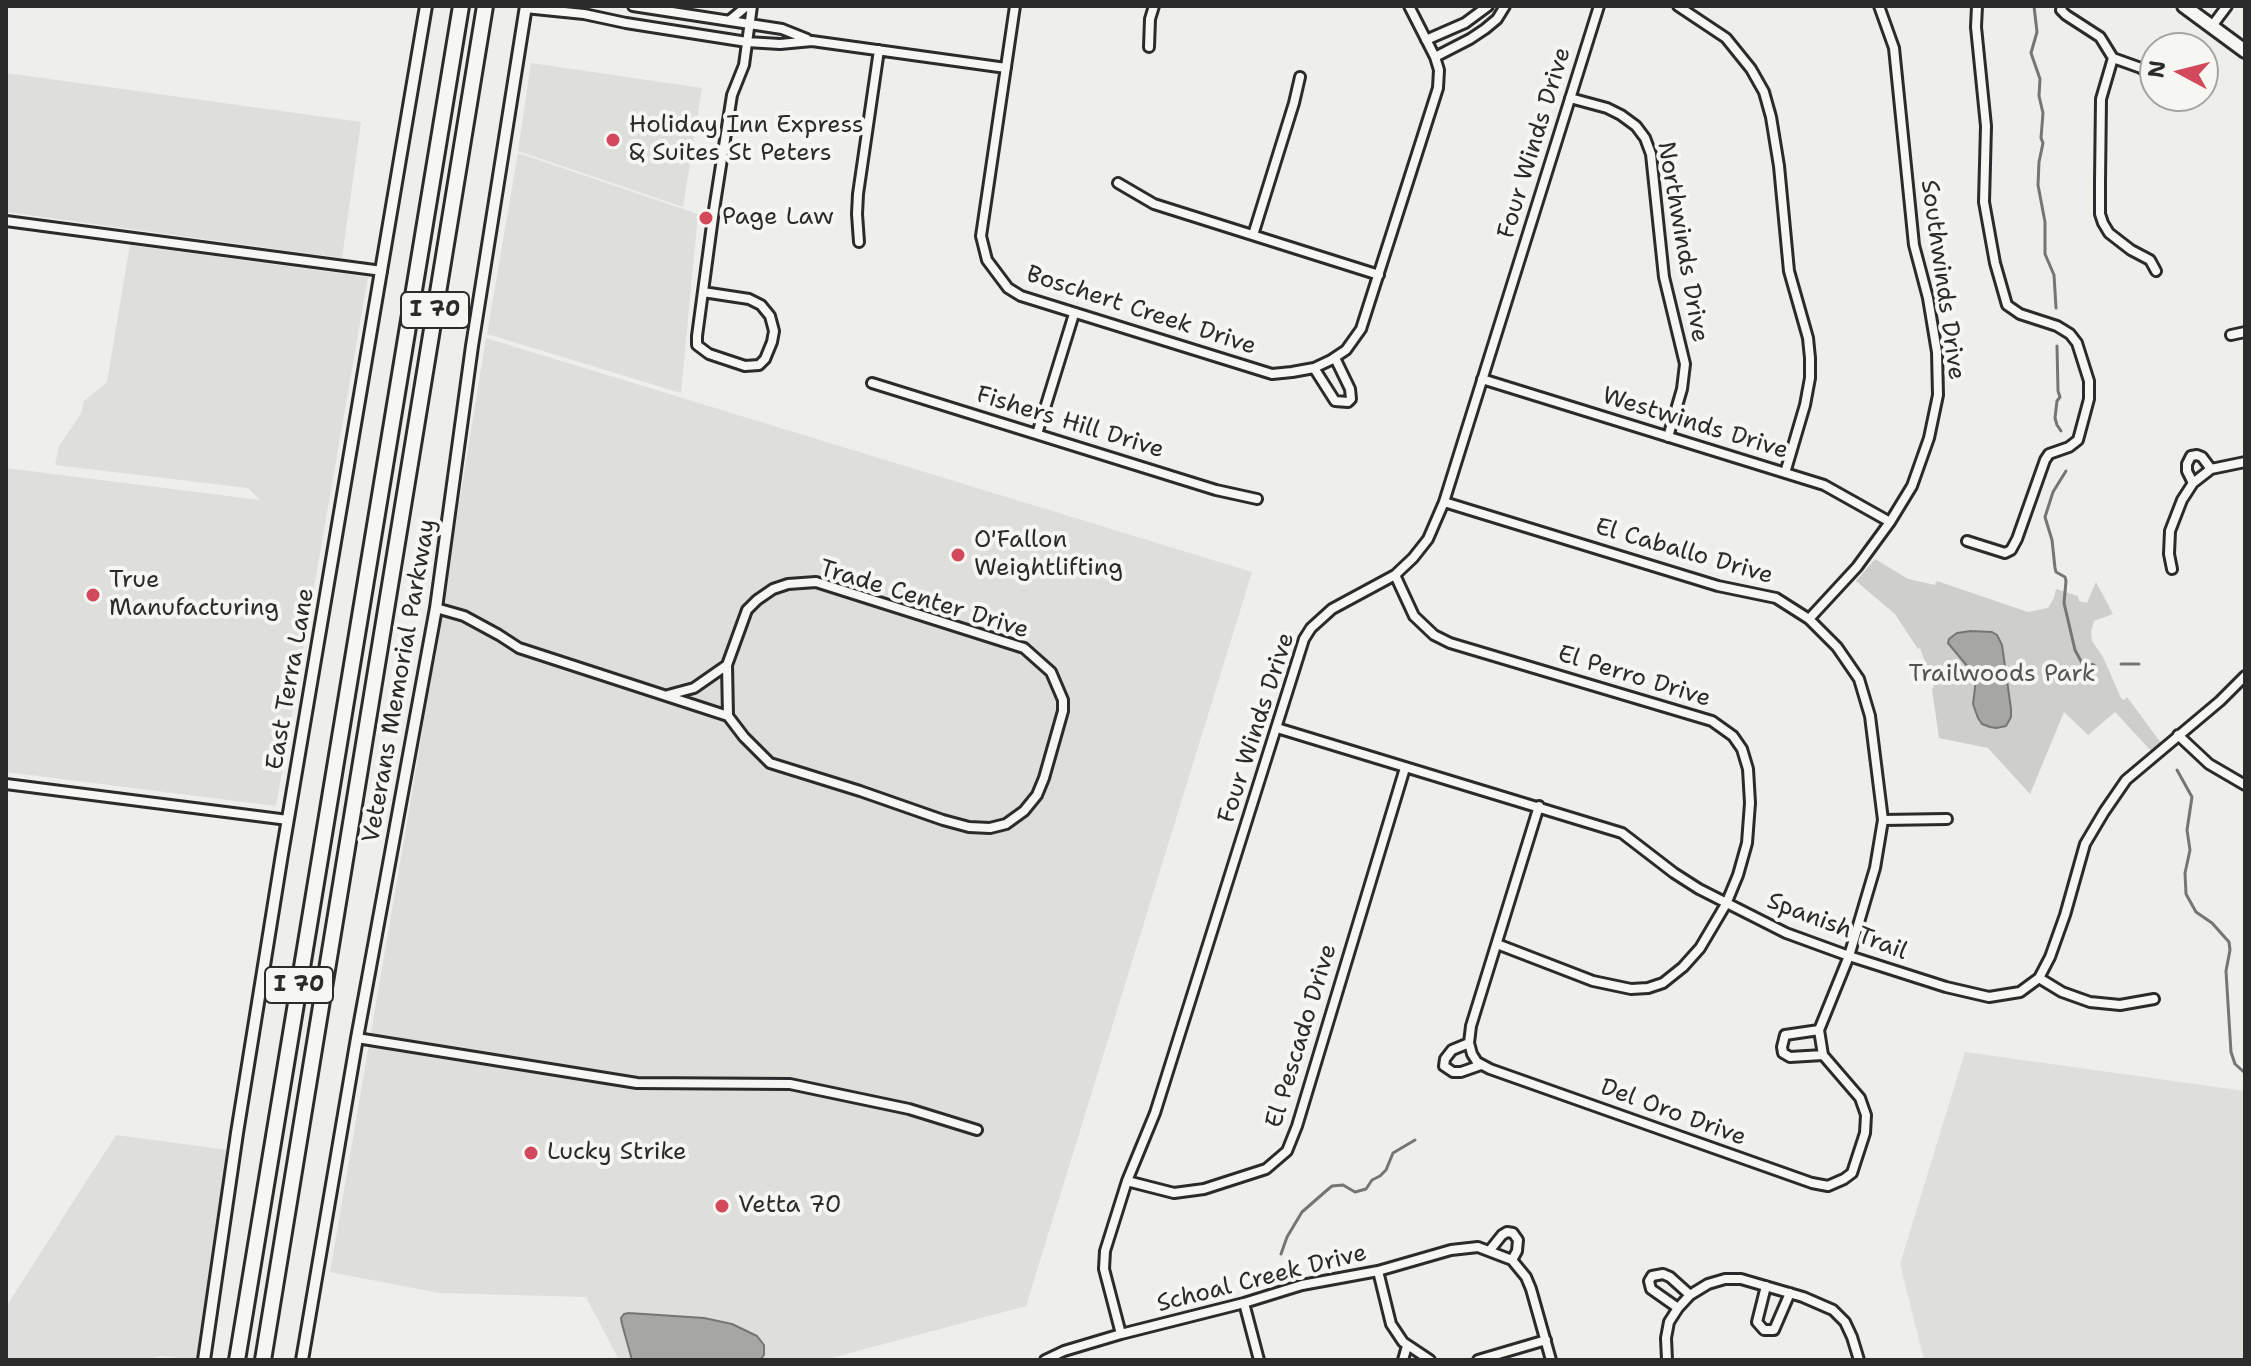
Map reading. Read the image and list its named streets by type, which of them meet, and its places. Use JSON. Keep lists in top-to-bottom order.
{
  "streets": {
    "highway": ["I 70"],
    "street": [
      "Four Winds Drive",
      "Northwinds Drive",
      "Southwinds Drive",
      "Boschert Creek Drive",
      "Fishers Hill Drive",
      "Westwinds Drive",
      "El Caballo Drive",
      "Trade Center Drive",
      "El Perro Drive",
      "East Terra Lane",
      "Veterans Memorial Parkway",
      "Spanish Trail",
      "El Pescado Drive",
      "Del Oro Drive",
      "Schoal Creek Drive"
    ]
  },
  "crossings": [
    ["Four Winds Drive", "Northwinds Drive"],
    ["Four Winds Drive", "Westwinds Drive"],
    ["Four Winds Drive", "El Caballo Drive"],
    ["Four Winds Drive", "El Perro Drive"],
    ["Four Winds Drive", "Spanish Trail"],
    ["Four Winds Drive", "El Pescado Drive"],
    ["Four Winds Drive", "Schoal Creek Drive"],
    ["Northwinds Drive", "Westwinds Drive"],
    ["Southwinds Drive", "Westwinds Drive"],
    ["Southwinds Drive", "El Caballo Drive"],
    ["El Caballo Drive", "Spanish Trail"],
    ["El Caballo Drive", "Del Oro Drive"],
    ["El Perro Drive", "Spanish Trail"],
    ["El Perro Drive", "Del Oro Drive"],
    ["Spanish Trail", "El Pescado Drive"],
    ["Spanish Trail", "Del Oro Drive"]
  ],
  "parks": ["Trailwoods Park"],
  "places": [
    "Holiday Inn Express & Suites St Peters",
    "Page Law",
    "O'Fallon Weightlifting",
    "True Manufacturing",
    "Lucky Strike",
    "Vetta 70"
  ],
  "north": "left"
}
